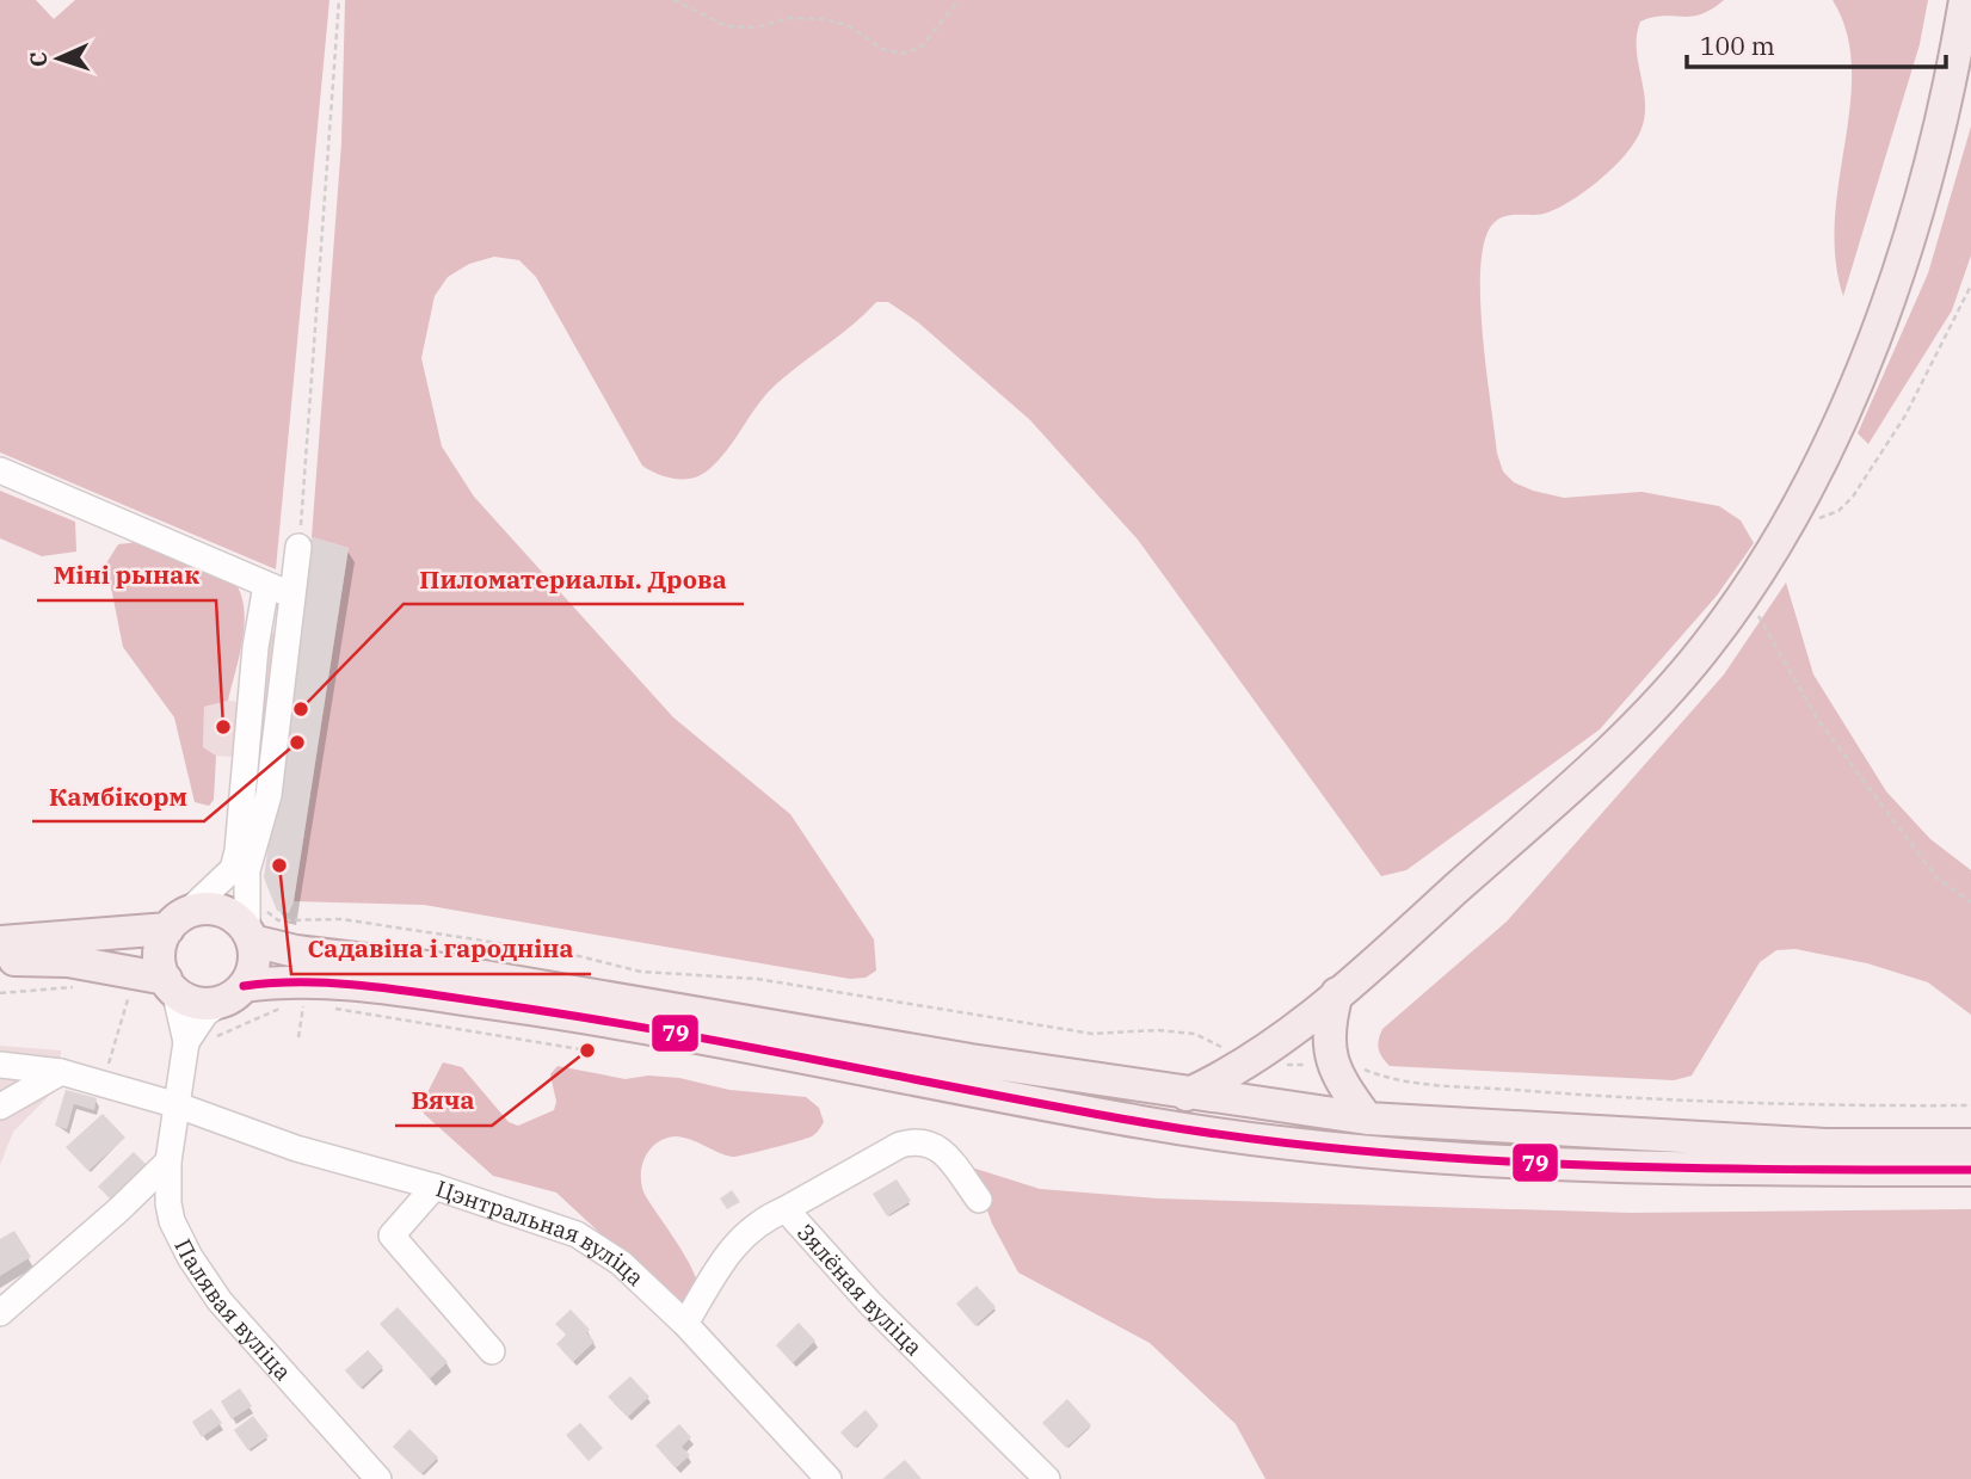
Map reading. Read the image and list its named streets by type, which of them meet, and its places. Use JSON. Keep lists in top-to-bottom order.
{
  "streets": {
    "street": ["Цэнтральная вуліца", "Зялёная вуліца", "Палявая вуліца"]
  },
  "crossings": [
    ["Цэнтральная вуліца", "Зялёная вуліца"],
    ["Цэнтральная вуліца", "Палявая вуліца"]
  ],
  "places": [
    "Пиломатериалы. Дрова",
    "Міні рынак",
    "Камбікорм",
    "Садавіна і гародніна",
    "Вяча"
  ],
  "lines": ["transit line 79"],
  "scale_bar": "100 m",
  "north": "left"
}
